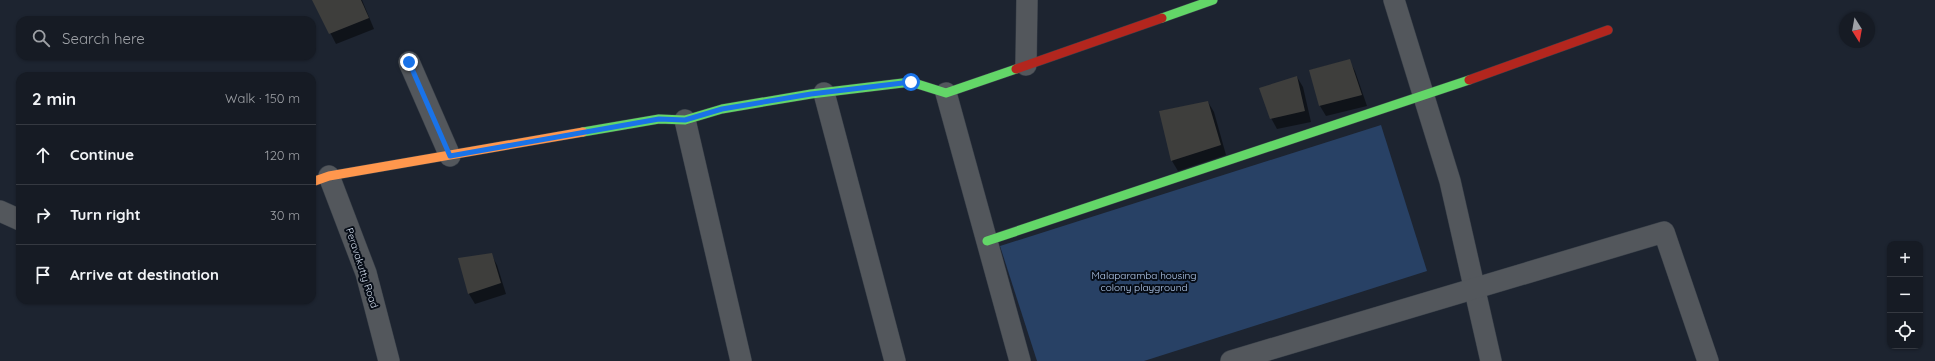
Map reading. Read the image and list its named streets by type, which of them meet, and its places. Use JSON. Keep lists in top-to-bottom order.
{
  "streets": {
    "street": ["Peravakutty Road"]
  },
  "parks": ["Malaparamba housing colony playground"],
  "north": "bottom",
  "page": {
    "search": "Search here",
    "heading": ["2 min", "Walk · 150 m"],
    "list": [
      ["Continue", "120 m"],
      ["Turn right", "30 m"],
      "Arrive at destination"
    ],
    "map_buttons": ["+", "−"]
  }
}
